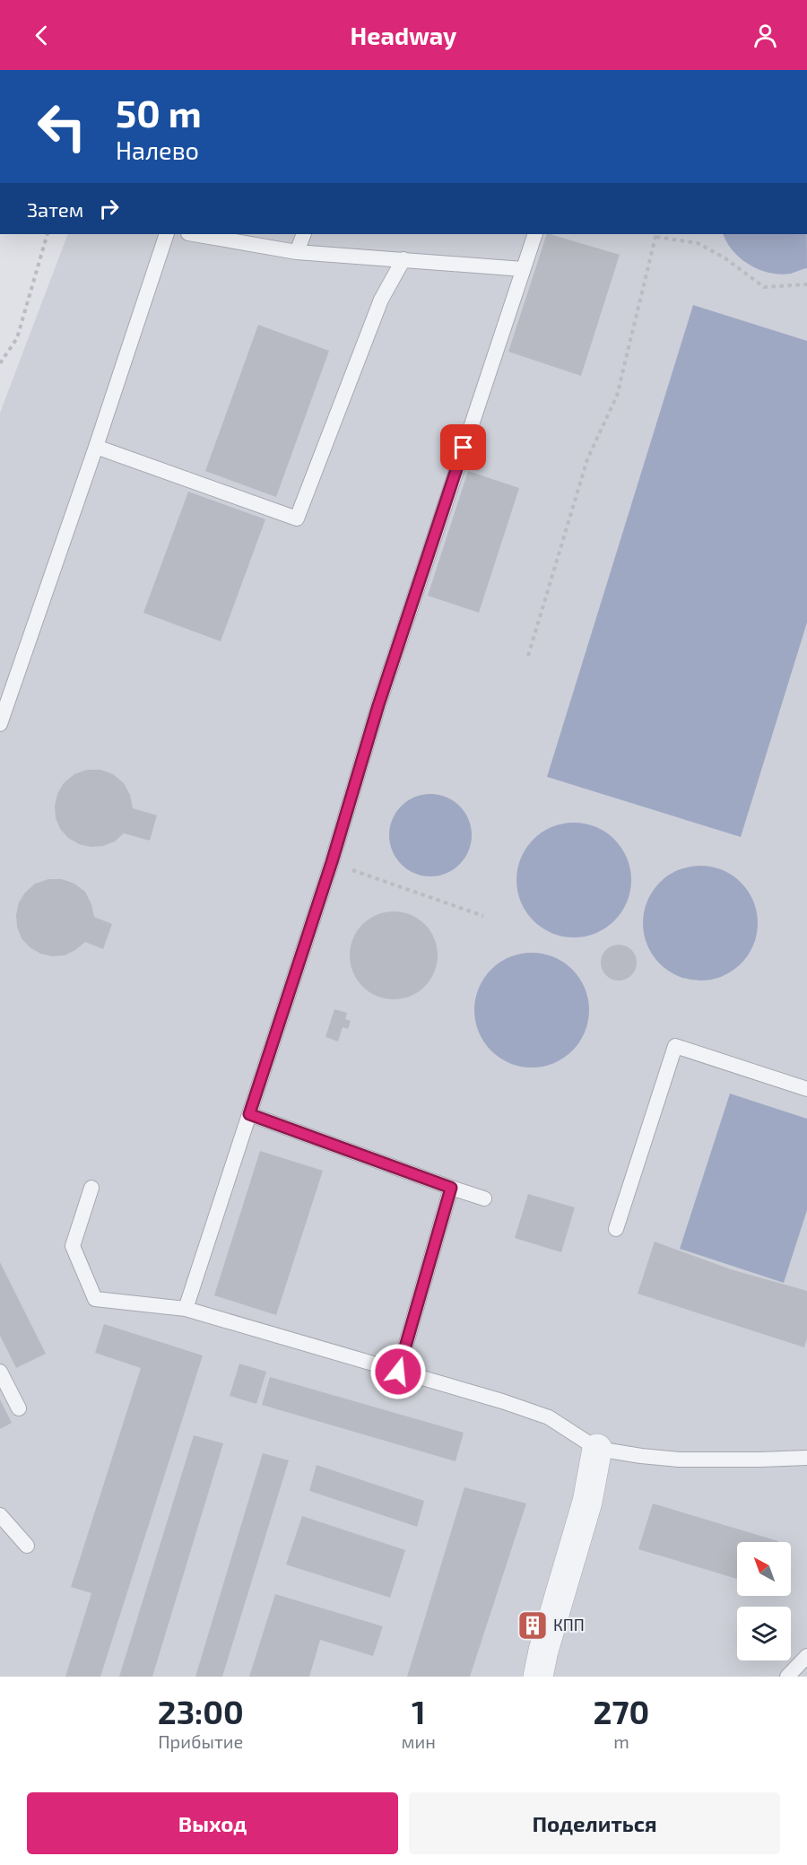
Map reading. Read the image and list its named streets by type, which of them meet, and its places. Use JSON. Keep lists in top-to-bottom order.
{
  "places": {
    "building": ["КПП"]
  },
  "north": "top left",
  "page": {
    "header": "Headway",
    "turn": ["50 m", "Налево"],
    "then": "Затем",
    "eta": [
      "23:00",
      "Прибытие",
      "1",
      "мин",
      "270",
      "m"
    ],
    "buttons": ["Выход", "Поделиться"]
  }
}
